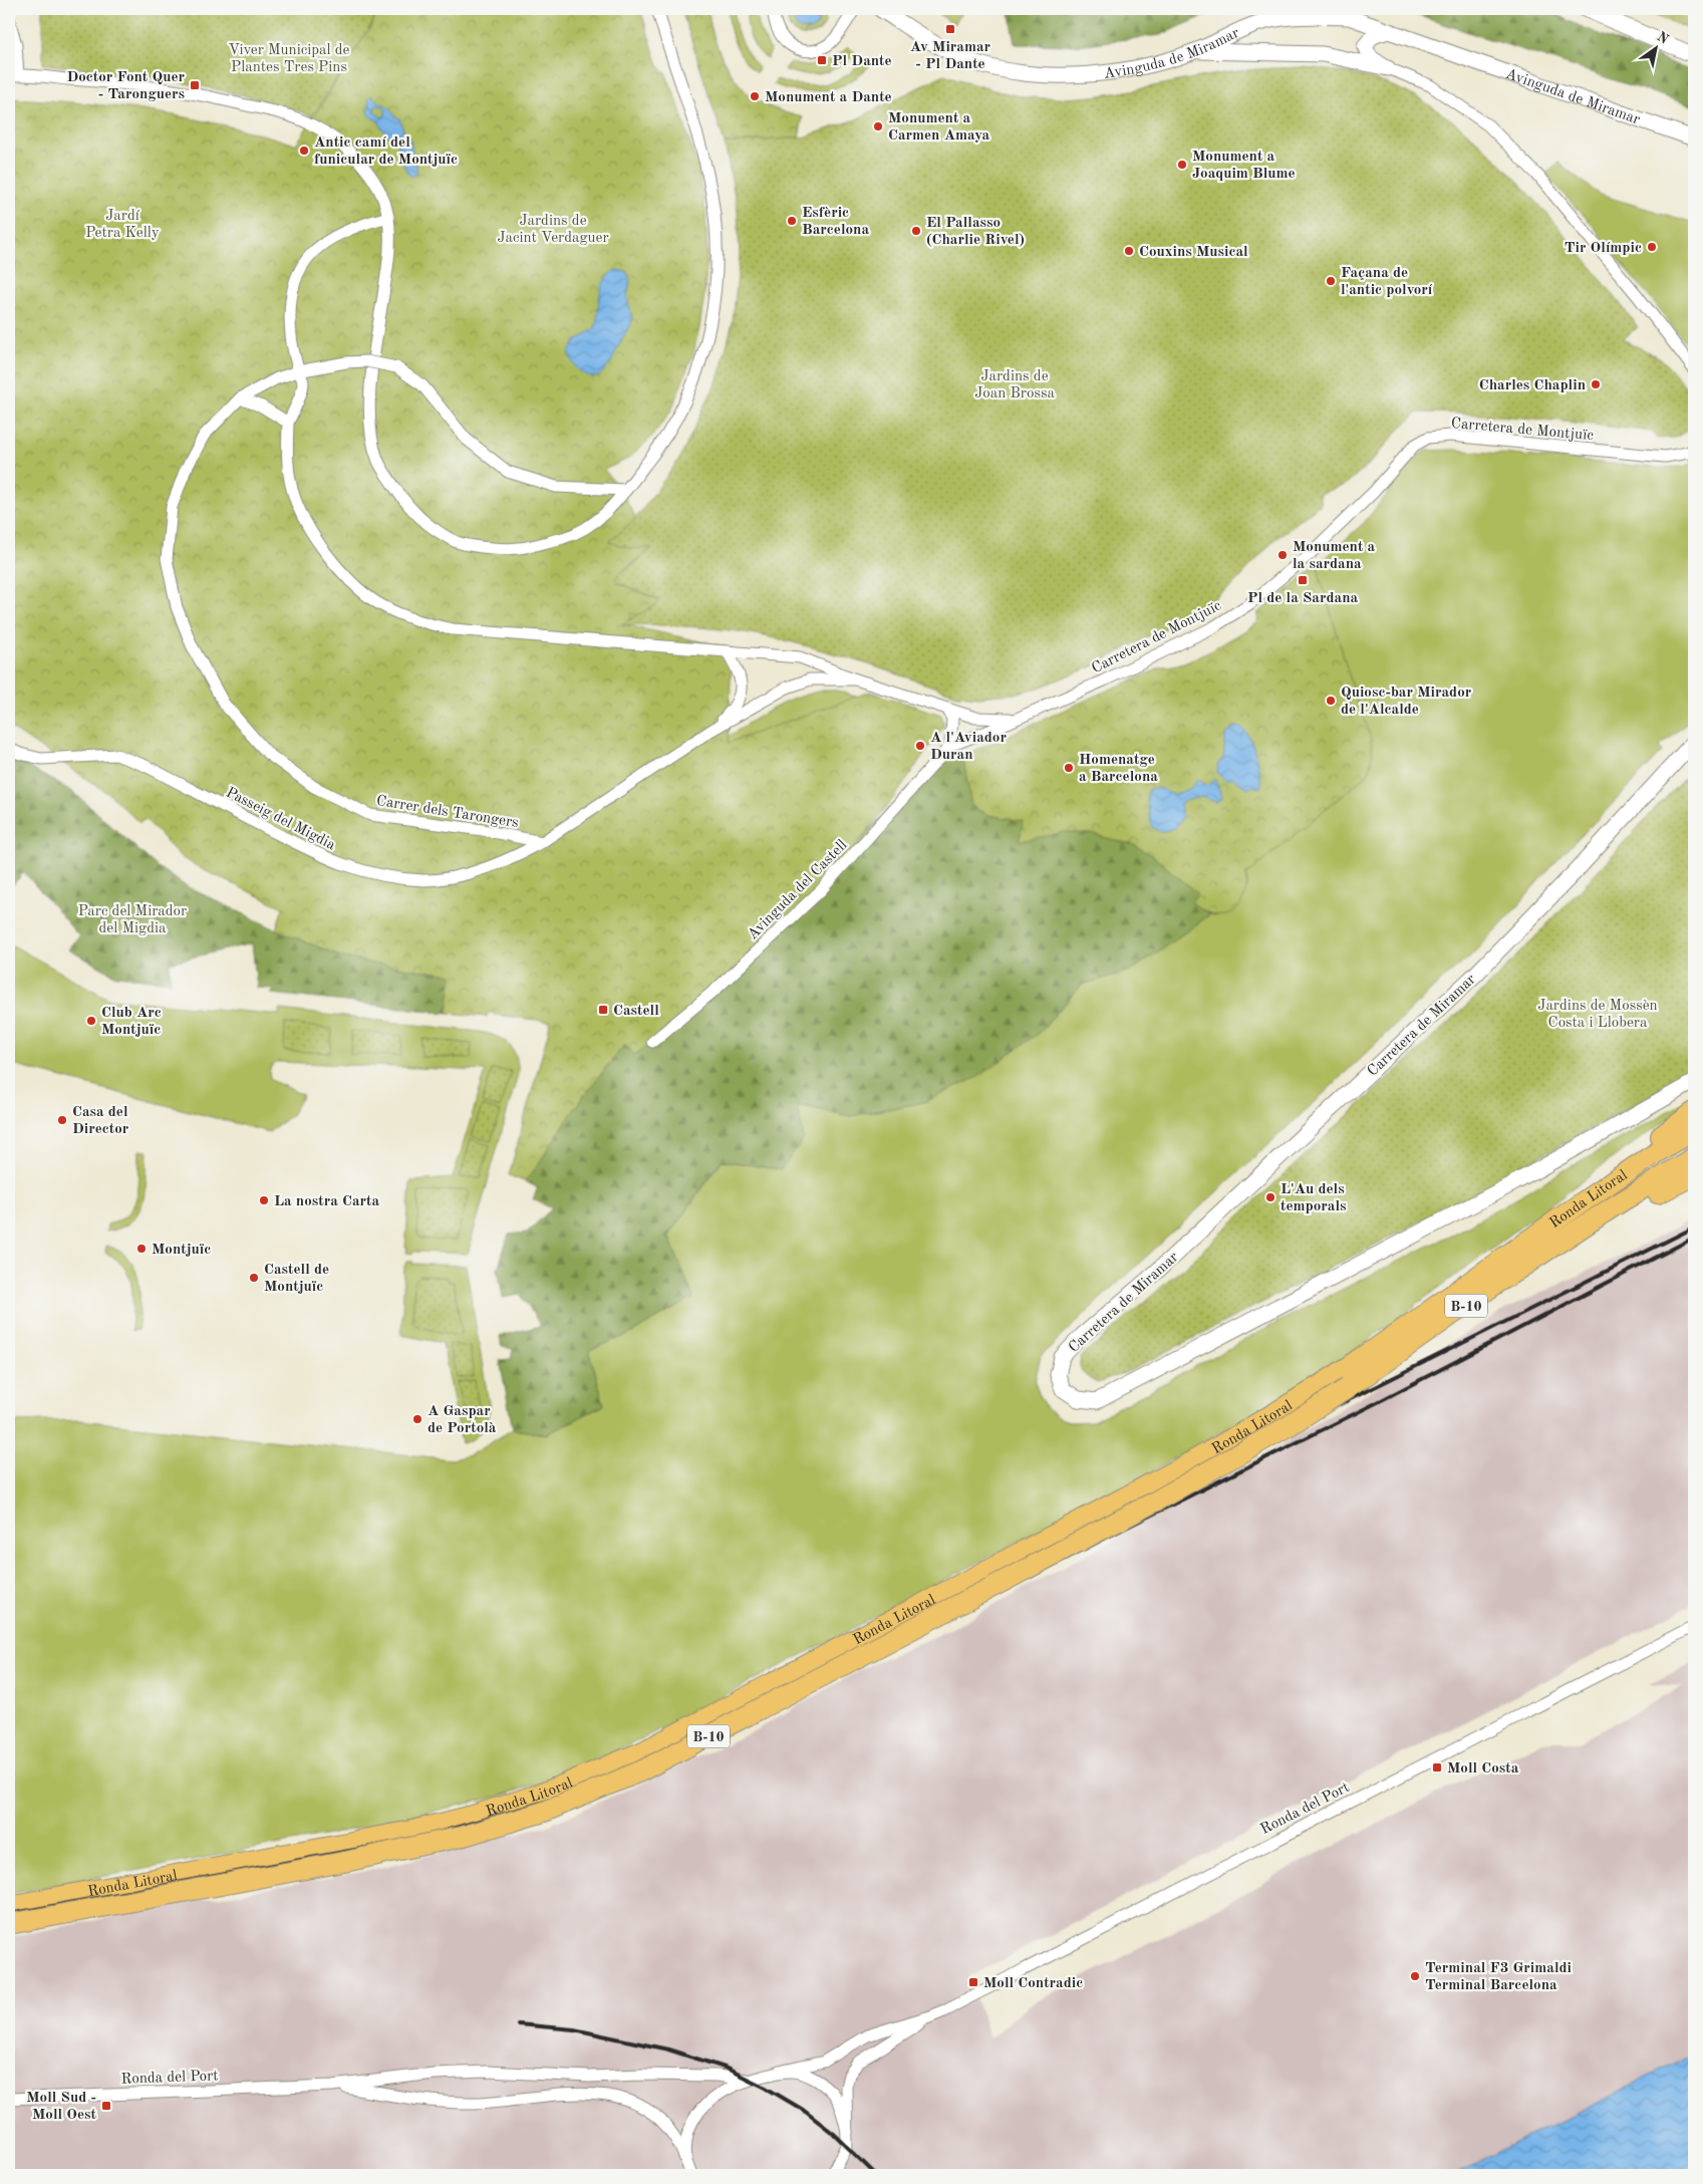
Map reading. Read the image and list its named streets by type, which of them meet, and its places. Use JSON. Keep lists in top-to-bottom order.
{
  "streets": {
    "highway": ["Ronda Litoral", "B-10"],
    "street": [
      "Avinguda de Miramar",
      "Carretera de Montjuïc",
      "Carrer dels Tarongers",
      "Passeig del Migdia",
      "Avinguda del Castell",
      "Carretera de Miramar",
      "Ronda del Port"
    ]
  },
  "crossings": [
    ["Carretera de Montjuïc", "Avinguda del Castell"],
    ["Carrer dels Tarongers", "Passeig del Migdia"],
    ["Ronda Litoral", "B-10"]
  ],
  "parks": [
    "Viver Municipal de Plantes Tres Pins",
    "Jardí Petra Kelly",
    "Jardins de Jacint Verdaguer",
    "Jardins de Joan Brossa",
    "Parc del Mirador del Migdia",
    "Jardins de Mossèn Costa i Llobera"
  ],
  "places": {
    "transit": [
      "Av Miramar - Pl Dante",
      "Pl Dante",
      "Doctor Font Quer - Taronguers",
      "Pl de la Sardana",
      "Castell",
      "Moll Costa",
      "Moll Contradic",
      "Moll Sud - Moll Oest"
    ],
    "other": [
      "Monument a Dante",
      "Monument a Carmen Amaya",
      "Antic camí del funicular de Montjuïc",
      "Monument a Joaquim Blume",
      "Esfèric Barcelona",
      "El Pallasso (Charlie Rivel)",
      "Tir Olímpic",
      "Couxins Musical",
      "Façana de l'antic polvorí",
      "Charles Chaplin",
      "Monument a la sardana",
      "Quiosc-bar Mirador de l'Alcalde",
      "A l'Aviador Duran",
      "Homenatge a Barcelona",
      "Club Arc Montjuïc",
      "Casa del Director",
      "L'Au dels temporals",
      "La nostra Carta",
      "Montjuïc",
      "Castell de Montjuïc",
      "A Gaspar de Portolà",
      "Terminal F3 Grimaldi Terminal Barcelona"
    ]
  },
  "north": "top right"
}
